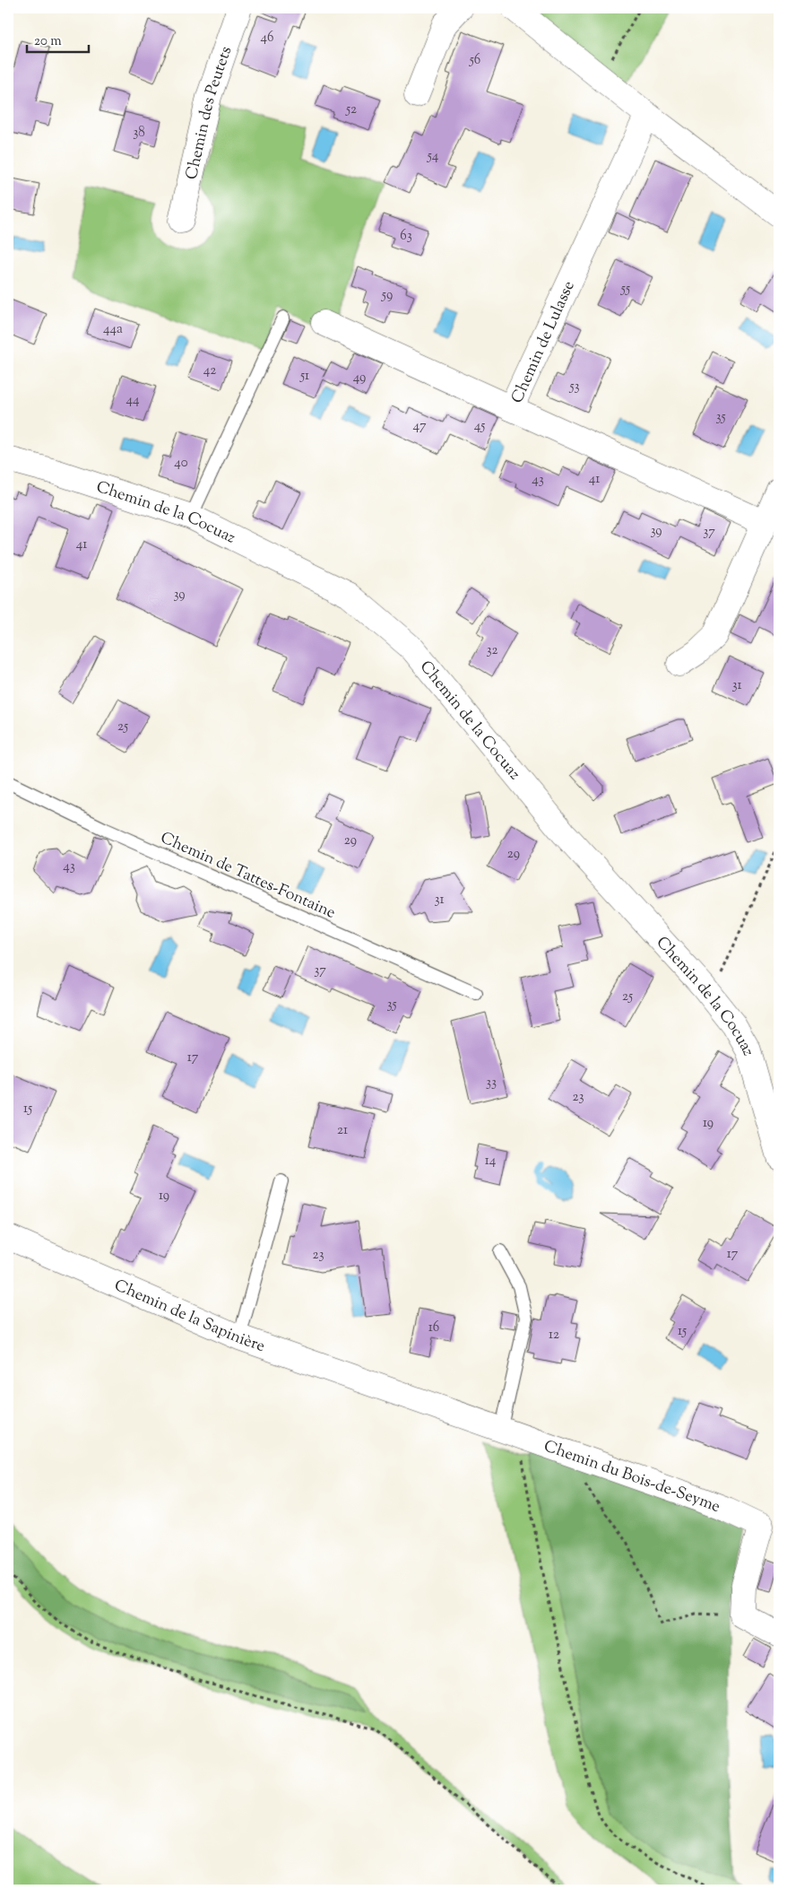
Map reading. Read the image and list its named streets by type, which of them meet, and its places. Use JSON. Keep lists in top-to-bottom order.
{
  "streets": {
    "street": [
      "Chemin des Peutets",
      "Chemin de Lulasse",
      "Chemin de la Cocuaz",
      "Chemin de la Sapinière",
      "Chemin du Bois-de-Seyme"
    ],
    "lane": ["Chemin de Tattes-Fontaine"]
  },
  "crossings": [
    ["Chemin de la Sapinière", "Chemin du Bois-de-Seyme"]
  ],
  "house_numbers": [
    "46",
    "56",
    "52",
    "38",
    "54",
    "63",
    "55",
    "59",
    "44a",
    "42",
    "51",
    "49",
    "53",
    "44",
    "35",
    "47",
    "45",
    "40",
    "41",
    "43",
    "39",
    "37",
    "41",
    "39",
    "32",
    "31",
    "25",
    "29",
    "29",
    "43",
    "31",
    "37",
    "25",
    "35",
    "17",
    "33",
    "23",
    "15",
    "19",
    "21",
    "14",
    "19",
    "17",
    "23",
    "16",
    "15",
    "12"
  ],
  "scale_bar": "20 m"
}
